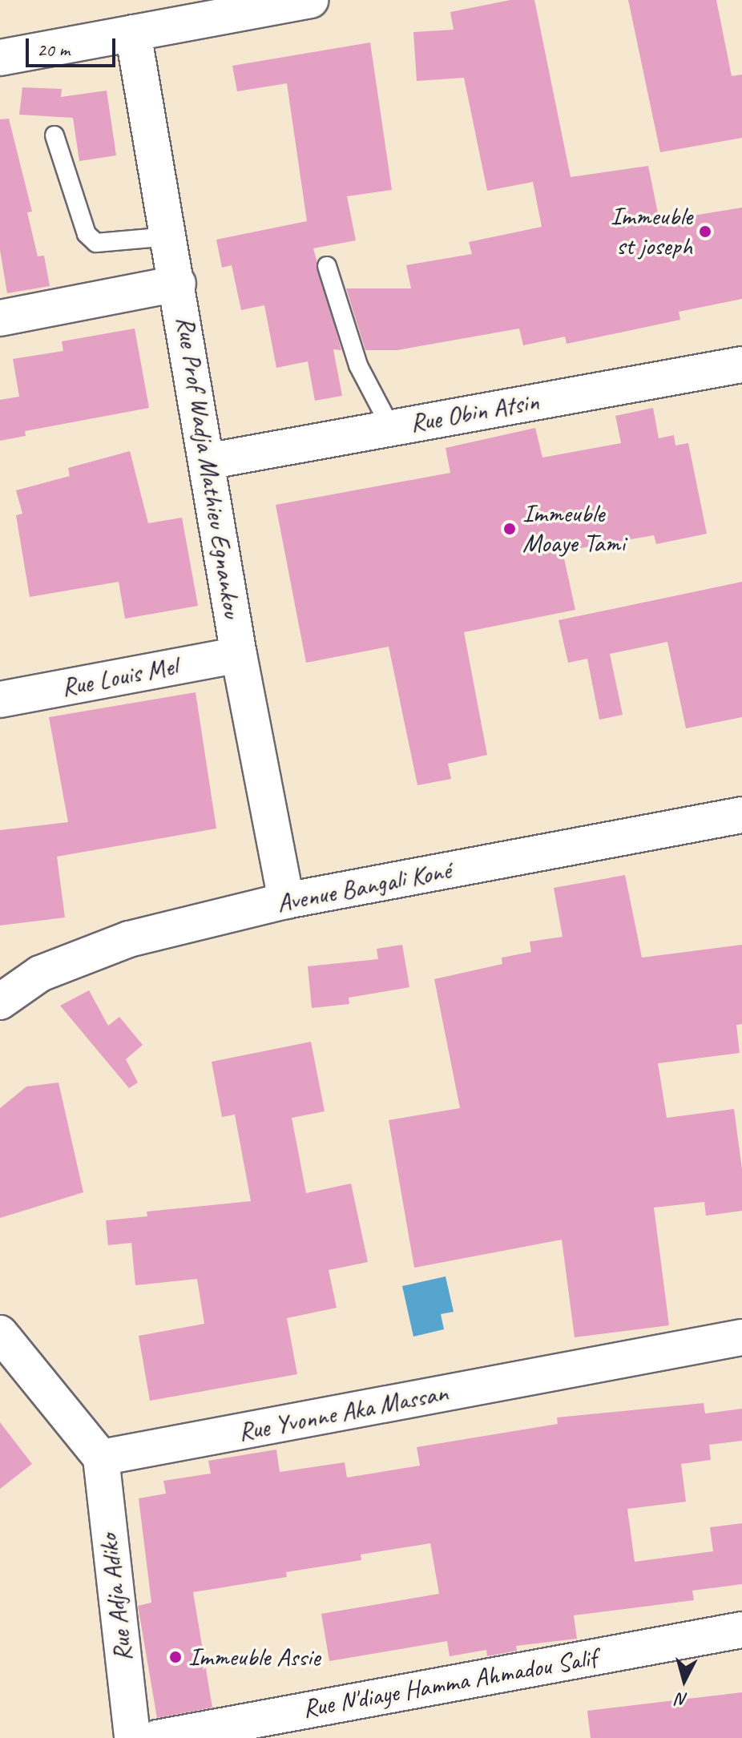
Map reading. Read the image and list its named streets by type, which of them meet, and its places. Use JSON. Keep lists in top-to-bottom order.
{
  "streets": {
    "street": [
      "Rue Obin Atsin",
      "Rue Prof Wadja Mathieu Egnankou",
      "Rue Louis Mel",
      "Avenue Bangali Koné",
      "Rue Yvonne Aka Massan",
      "Rue Adja Adiko",
      "Rue N'diaye Hamma Ahmadou Salif"
    ]
  },
  "crossings": [
    ["Rue Obin Atsin", "Rue Prof Wadja Mathieu Egnankou"],
    ["Rue Prof Wadja Mathieu Egnankou", "Rue Louis Mel"],
    ["Rue Prof Wadja Mathieu Egnankou", "Avenue Bangali Koné"],
    ["Rue Yvonne Aka Massan", "Rue Adja Adiko"]
  ],
  "places": ["Immeuble st joseph", "Immeuble Moaye Tami", "Immeuble Assie"],
  "scale_bar": "20 m",
  "north": "bottom"
}
